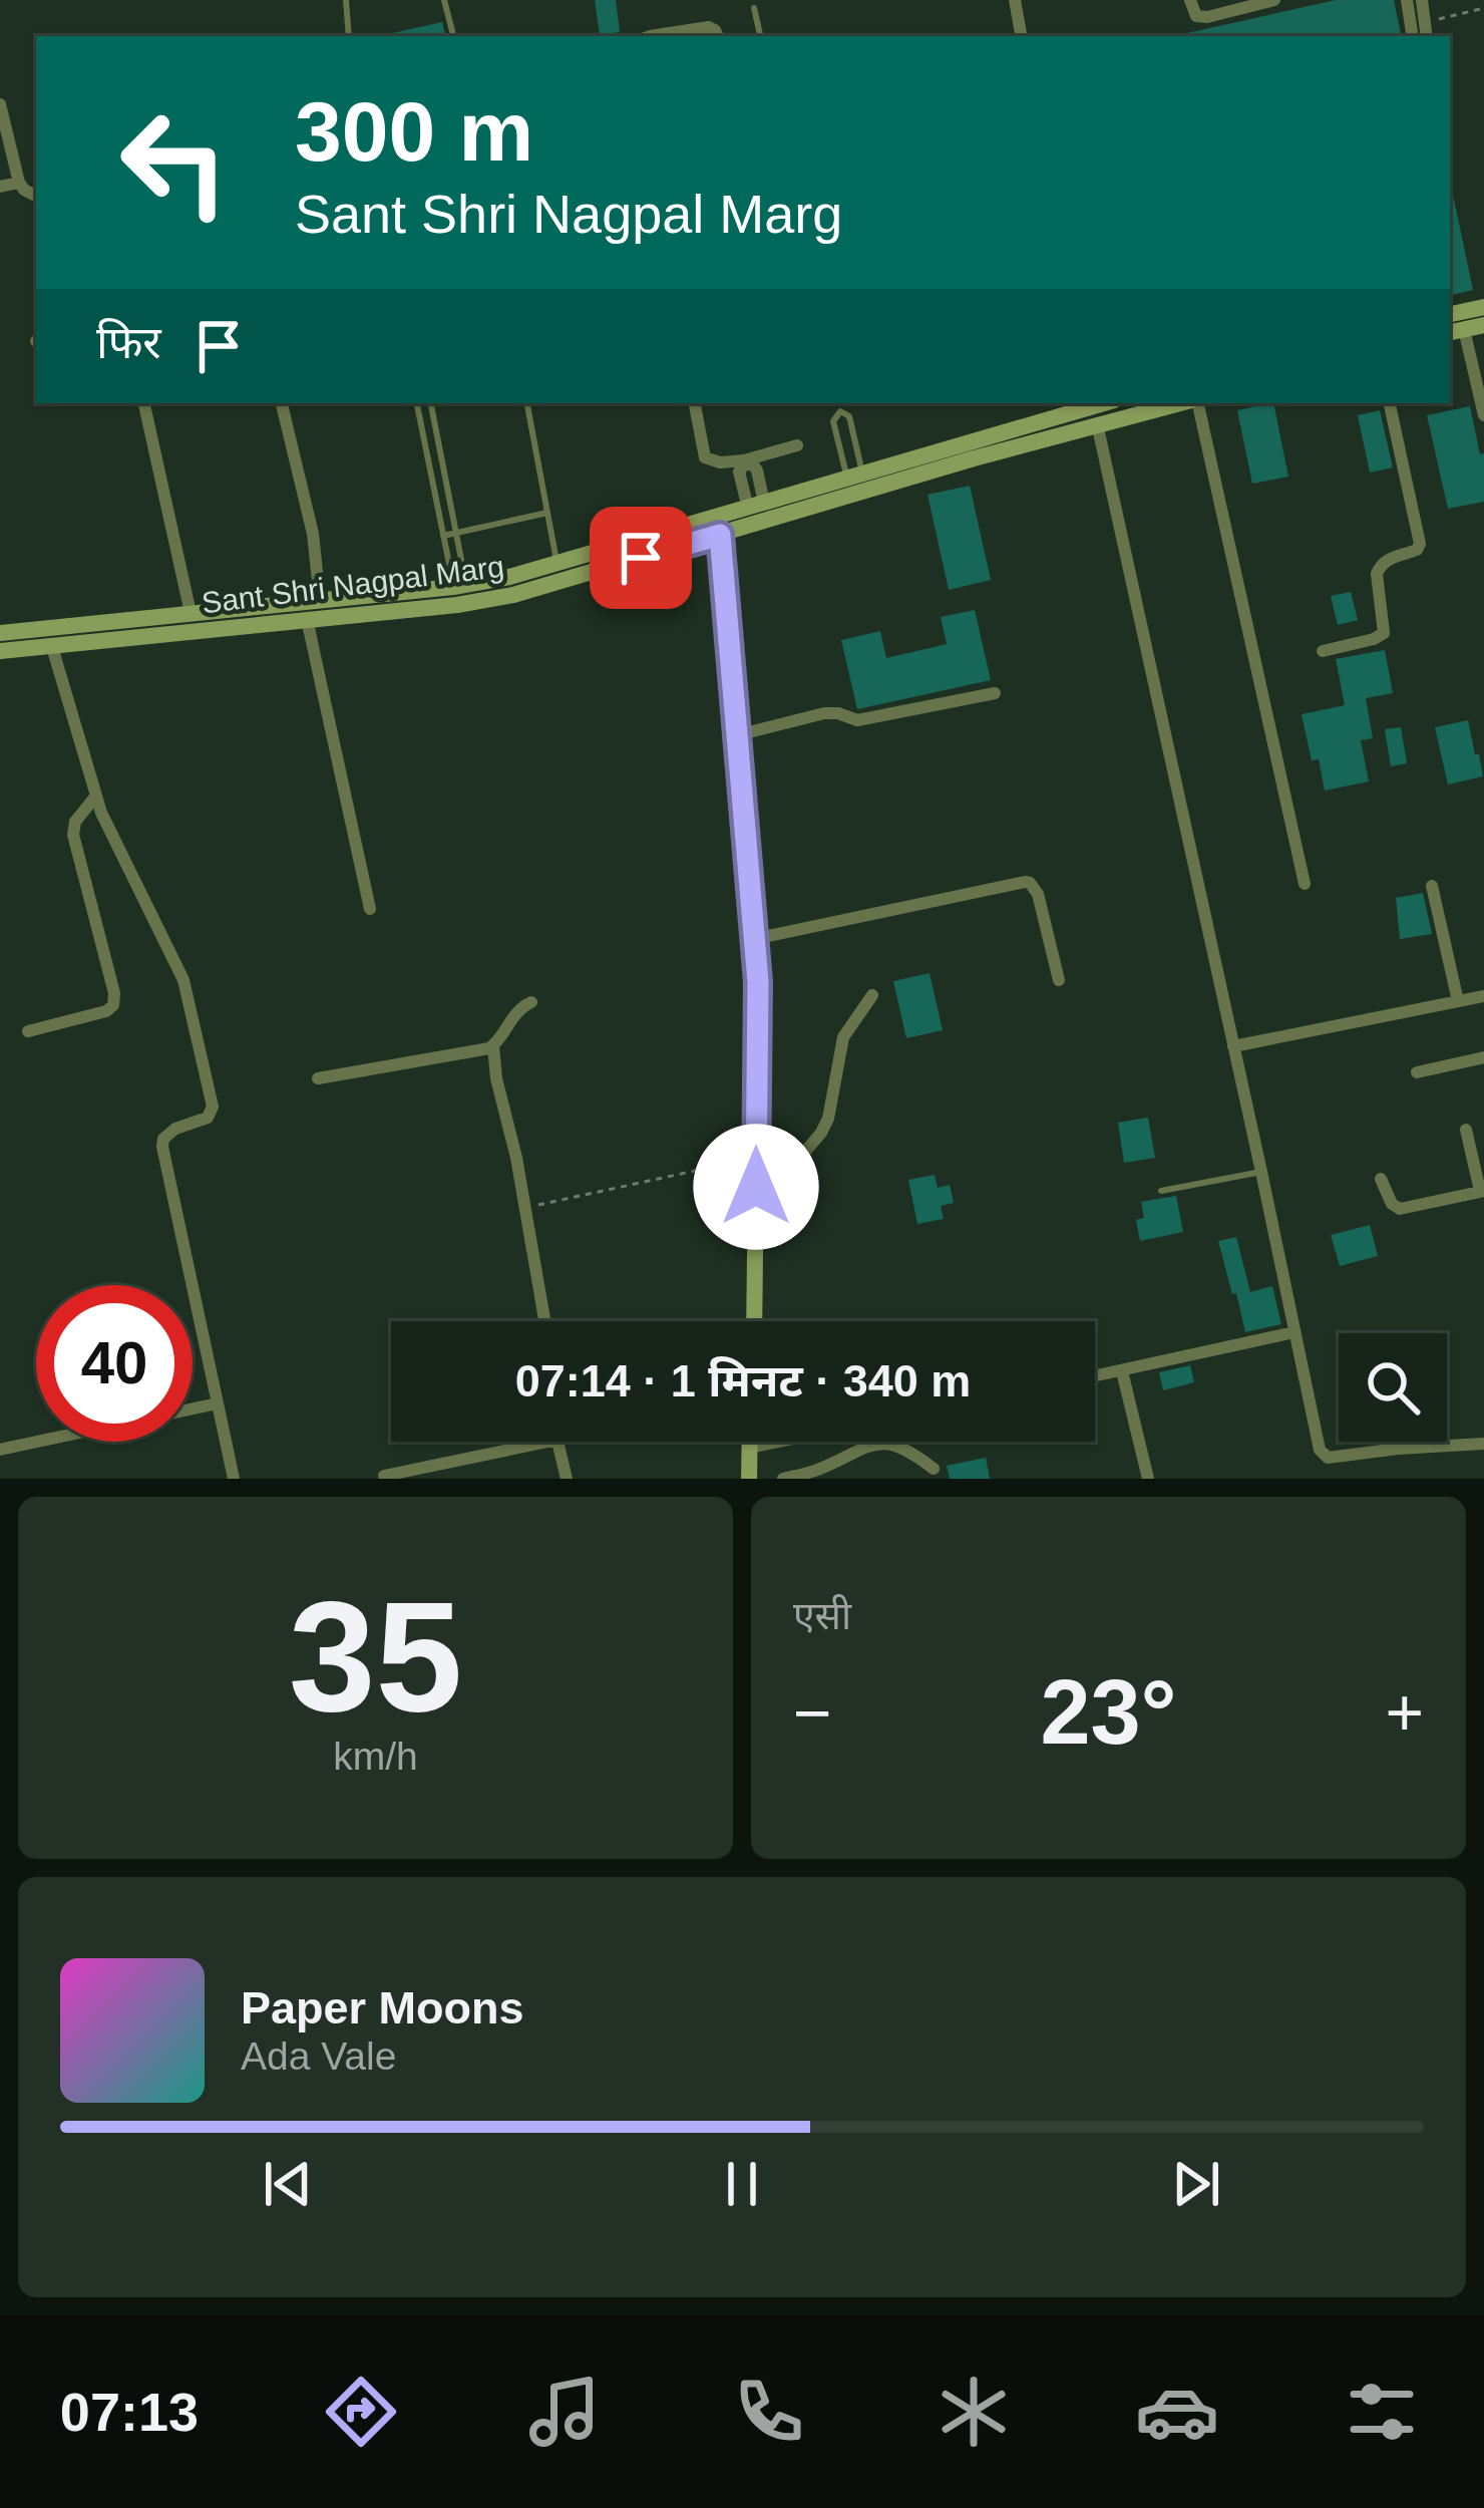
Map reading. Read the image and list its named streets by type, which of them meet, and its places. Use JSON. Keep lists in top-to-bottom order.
{
  "streets": {
    "main road": ["Sant Shri Nagpal Marg"]
  },
  "page": {
    "turn": ["300 m", "Sant Shri Nagpal Marg"],
    "then": "फिर",
    "limit": "40",
    "trip": "07:14 · 1 मिनट · 340 m",
    "tile": [
      ["35", "km/h"],
      "एसी"
    ],
    "heat": ["−", "23°", "+"],
    "song": ["Paper Moons", "Ada Vale"],
    "tabs": "07:13"
  }
}
